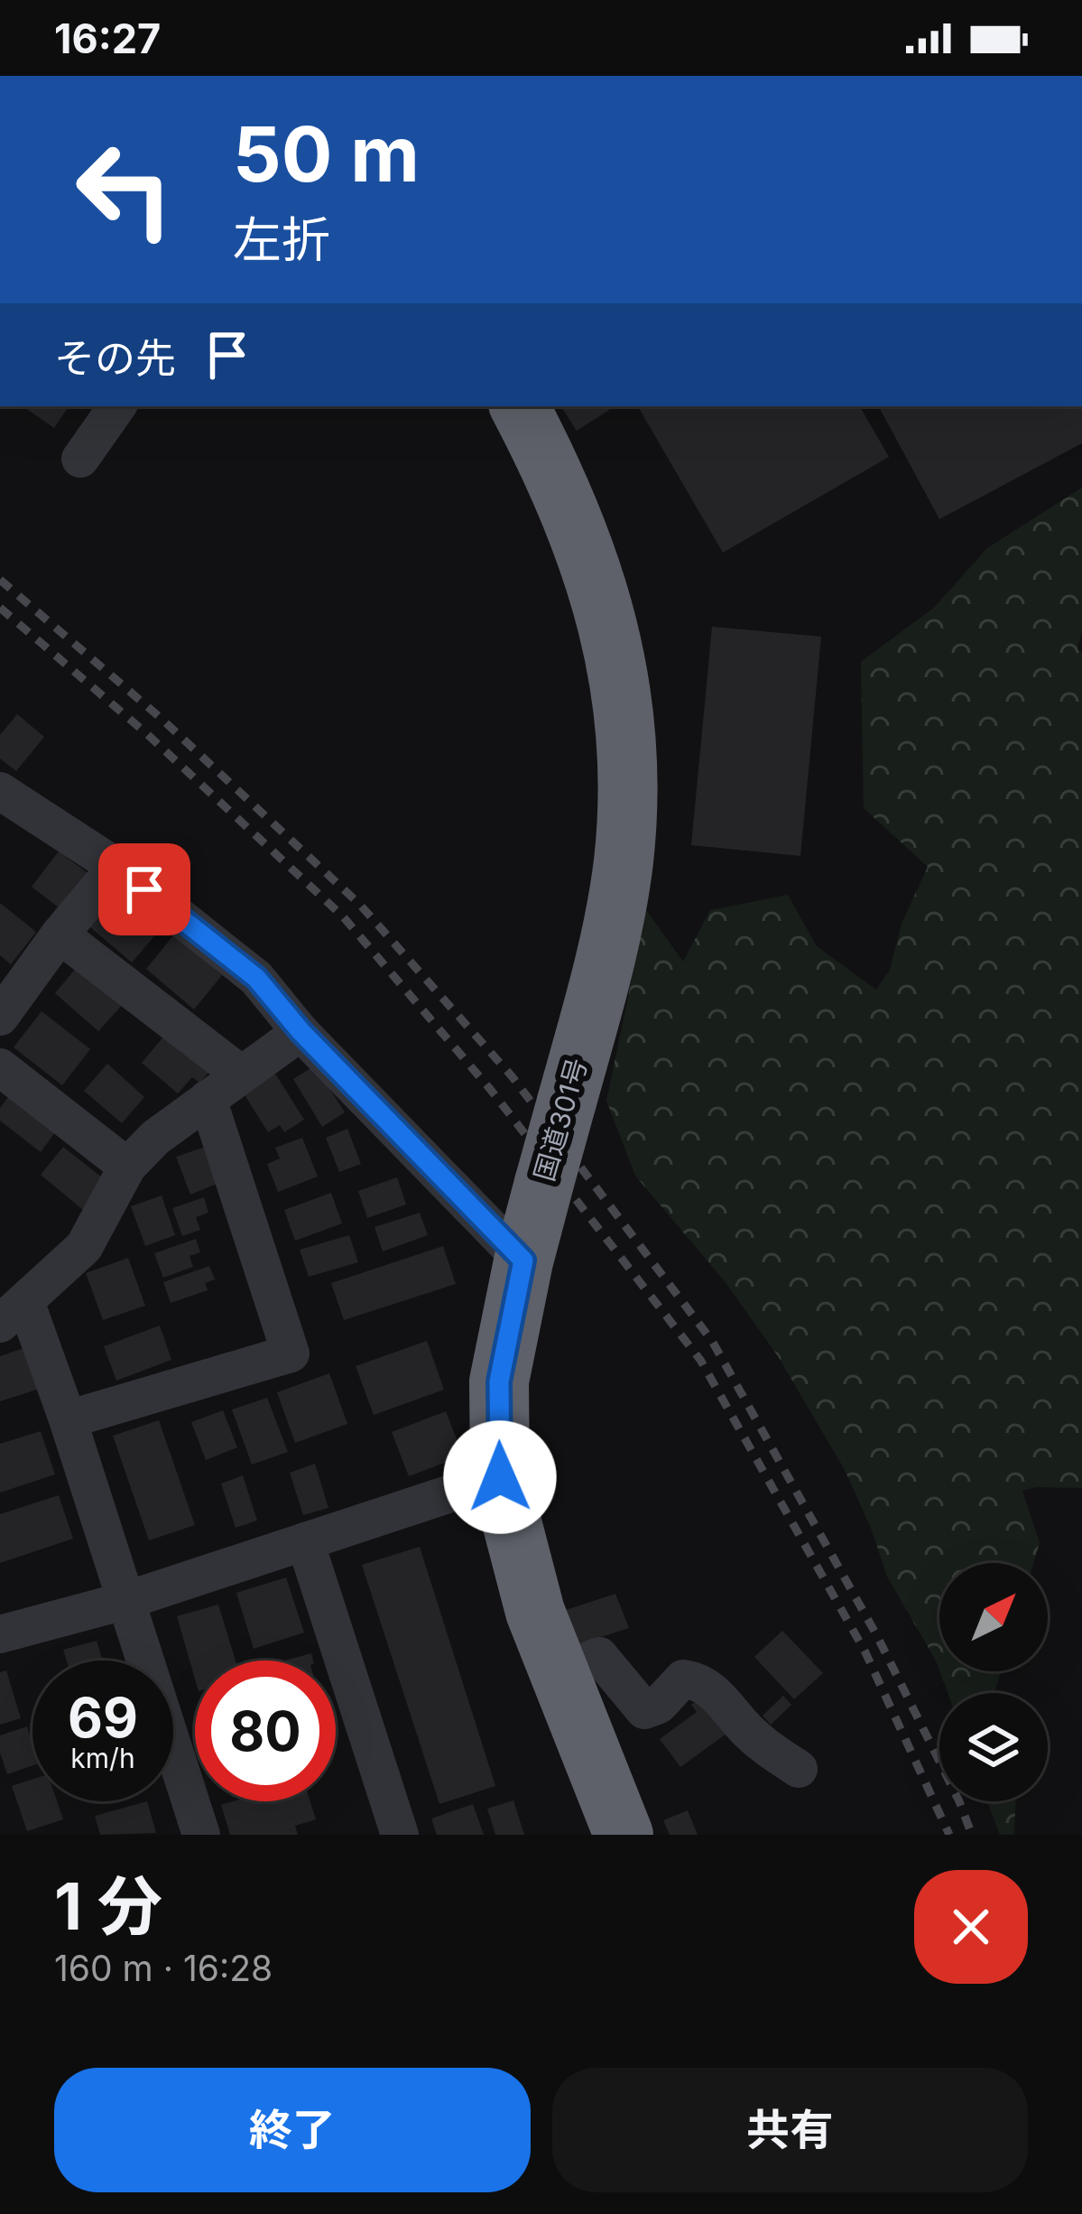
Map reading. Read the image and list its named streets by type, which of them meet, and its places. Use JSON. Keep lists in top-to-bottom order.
{
  "streets": {
    "highway": ["国道301号"]
  },
  "north": "top right",
  "page": {
    "status": "16:27",
    "turn": ["50 m", "左折"],
    "then": "その先",
    "speed": "69 km/h",
    "limit": "80",
    "heading": ["1 分", "160 m · 16:28"],
    "buttons": ["終了", "共有"]
  }
}
